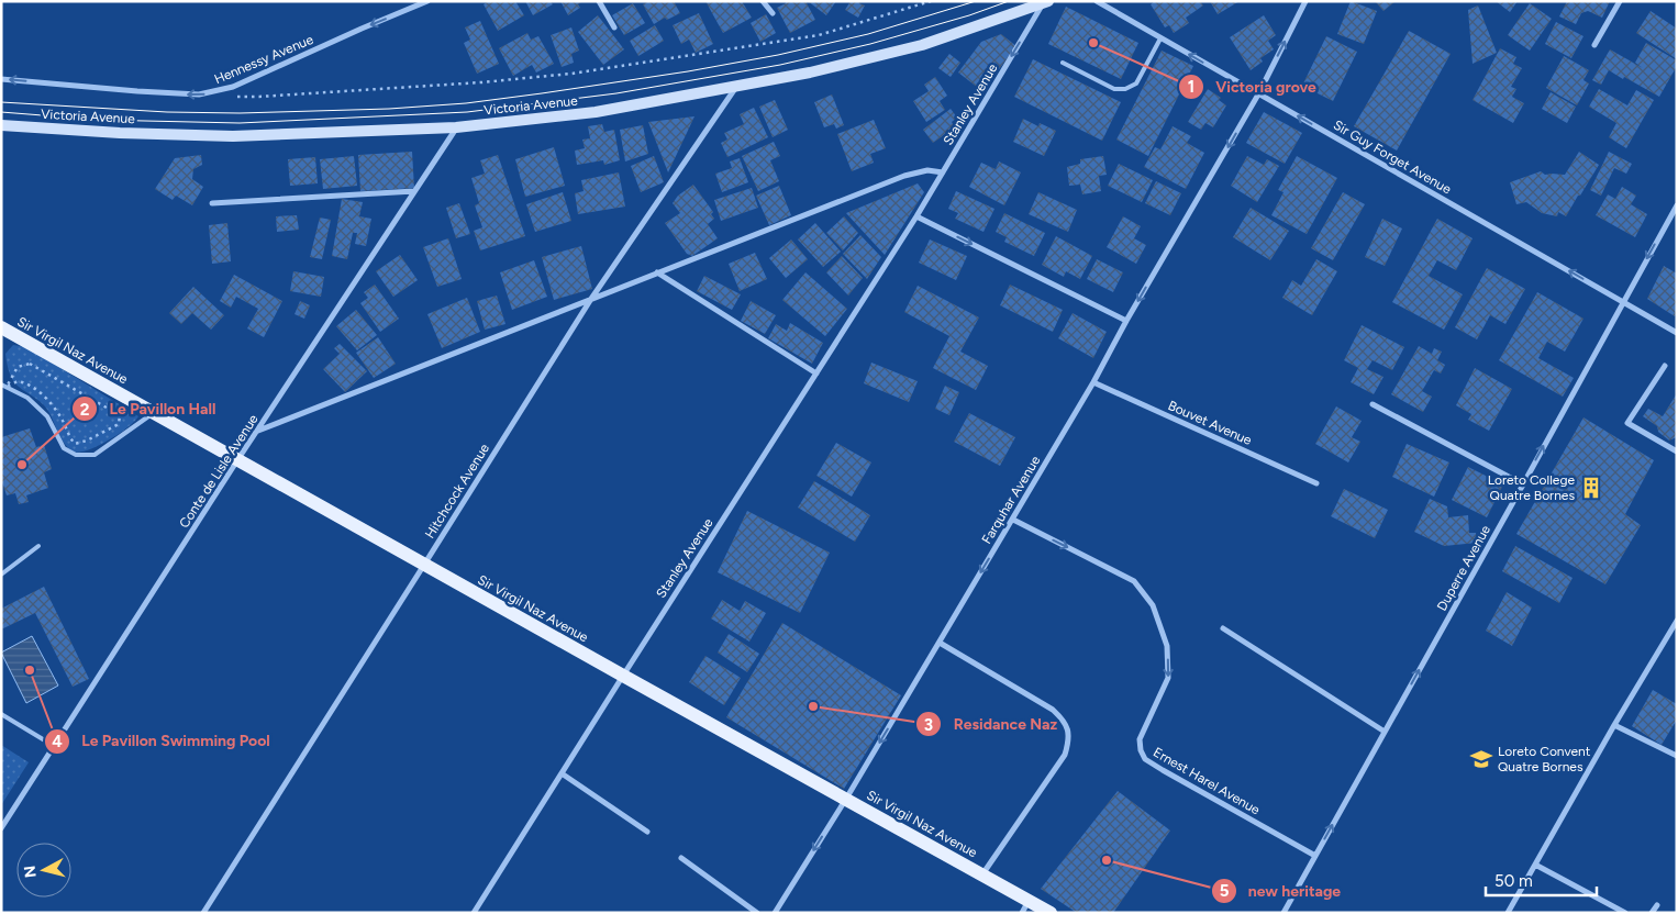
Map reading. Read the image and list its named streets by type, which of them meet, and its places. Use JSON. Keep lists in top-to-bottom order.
{
  "streets": {
    "main road": ["Victoria Avenue", "Sir Virgil Naz Avenue"],
    "street": [
      "Hennessy Avenue",
      "Stanley Avenue",
      "Sir Guy Forget Avenue",
      "Bouvet Avenue",
      "Conte de Lisle Avenue",
      "Hitchcock Avenue",
      "Farquhar Avenue",
      "Duperre Avenue",
      "Ernest Harel Avenue"
    ]
  },
  "crossings": [
    ["Stanley Avenue", "Victoria Avenue"],
    ["Stanley Avenue", "Sir Virgil Naz Avenue"],
    ["Victoria Avenue", "Conte de Lisle Avenue"],
    ["Victoria Avenue", "Hitchcock Avenue"],
    ["Sir Guy Forget Avenue", "Farquhar Avenue"],
    ["Sir Guy Forget Avenue", "Duperre Avenue"],
    ["Sir Virgil Naz Avenue", "Conte de Lisle Avenue"],
    ["Sir Virgil Naz Avenue", "Hitchcock Avenue"],
    ["Sir Virgil Naz Avenue", "Farquhar Avenue"],
    ["Bouvet Avenue", "Farquhar Avenue"],
    ["Farquhar Avenue", "Ernest Harel Avenue"],
    ["Duperre Avenue", "Ernest Harel Avenue"]
  ],
  "one_way": ["Hennessy Avenue", "Sir Guy Forget Avenue", "Ernest Harel Avenue"],
  "places": {
    "other": [
      "Victoria grove",
      "Le Pavillon Hall",
      "Le Pavillon Swimming Pool",
      "Residance Naz",
      "new heritage"
    ],
    "building": ["Loreto College Quatre Bornes"],
    "school or university": ["Loreto Convent Quatre Bornes"]
  },
  "scale_bar": "50 m",
  "north": "left"
}
